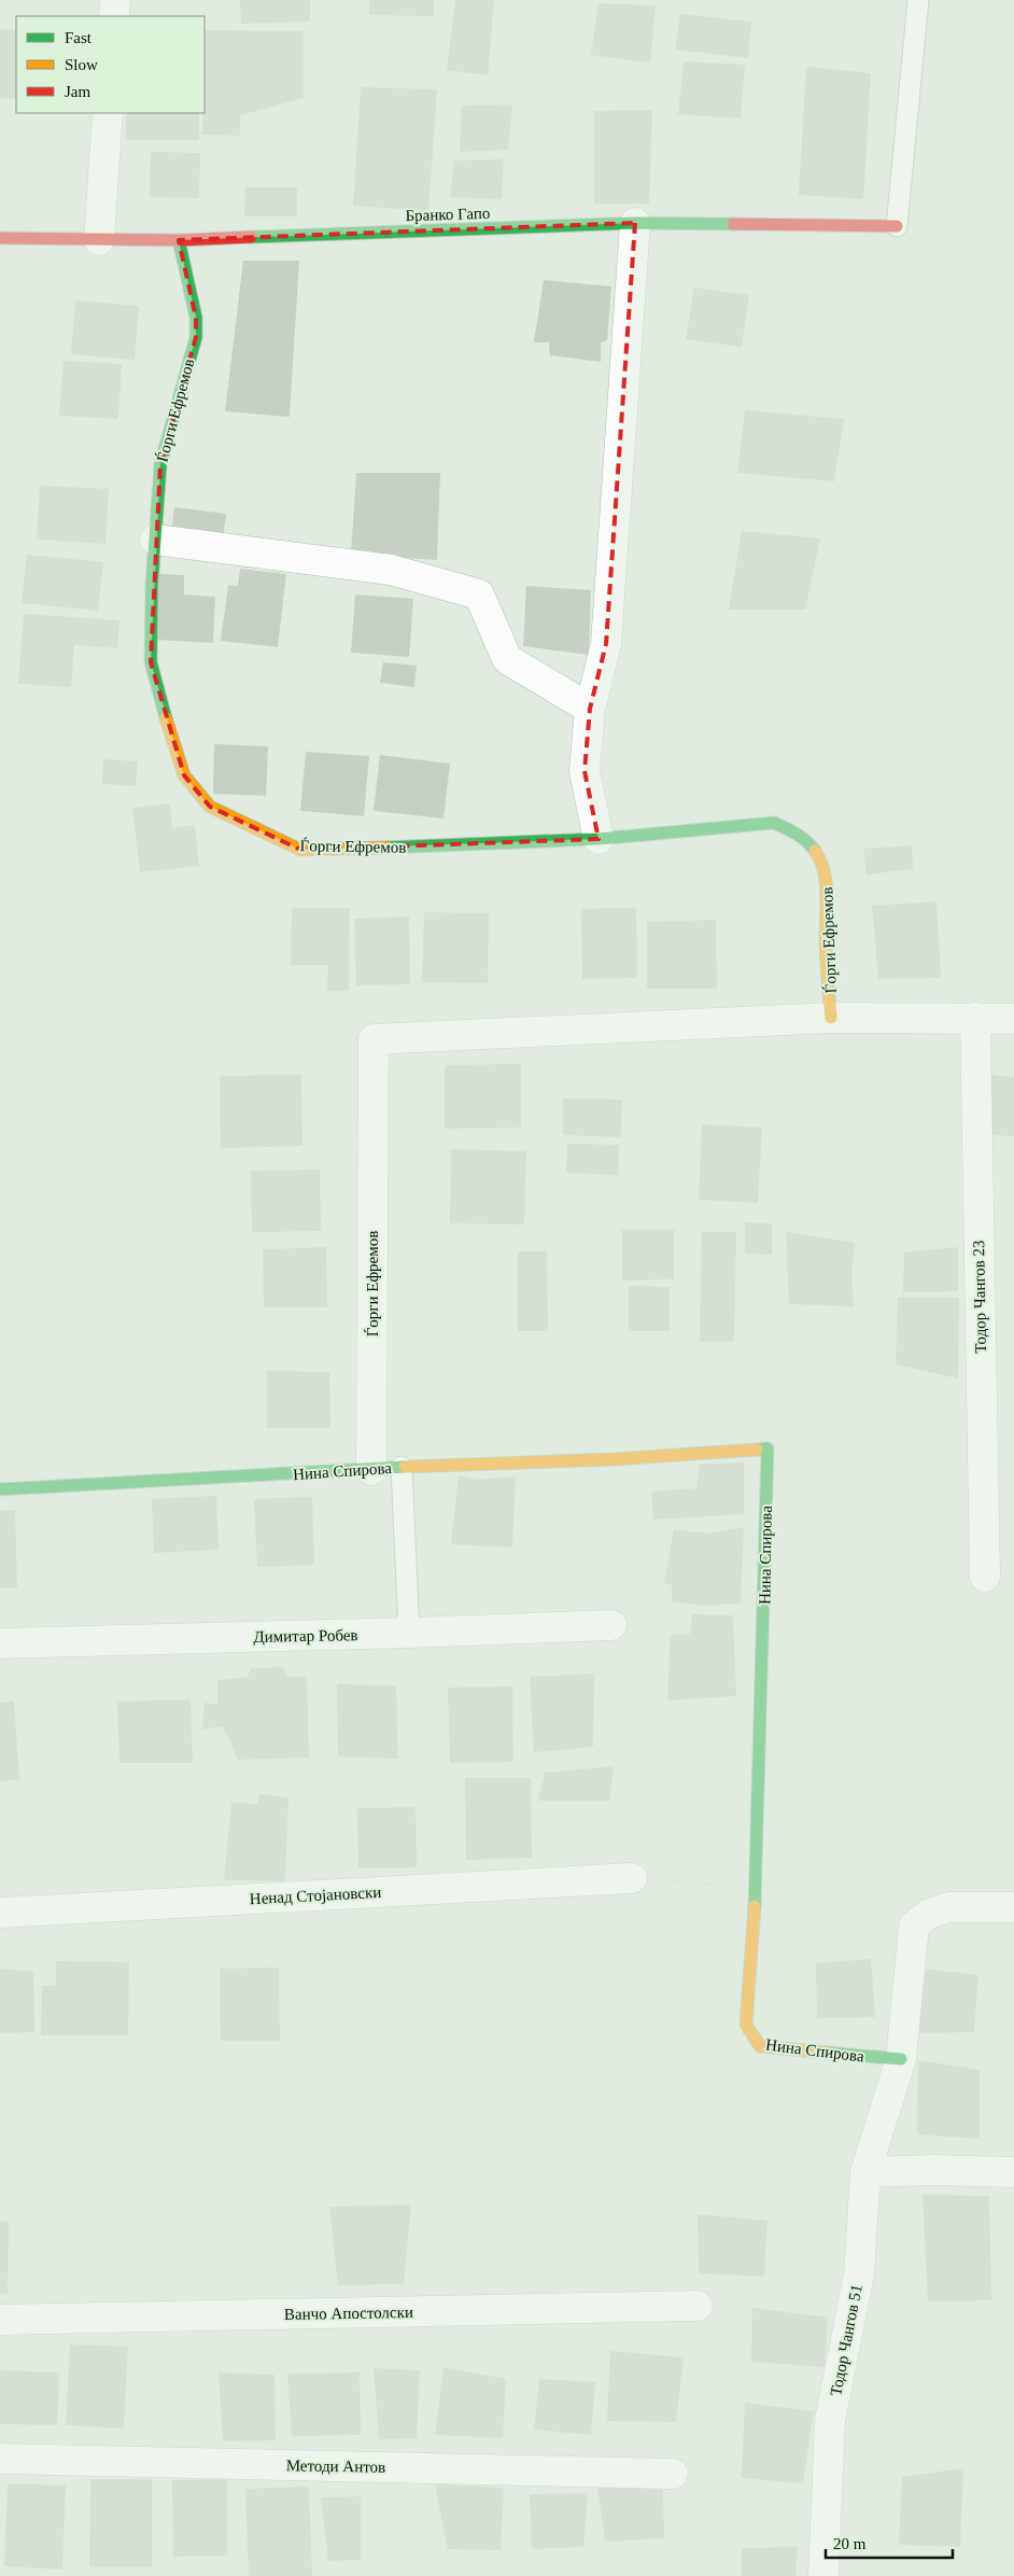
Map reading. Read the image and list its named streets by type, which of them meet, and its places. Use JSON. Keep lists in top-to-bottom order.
{
  "streets": {
    "street": [
      "Бранко Гапо",
      "Ѓорги Ефремов",
      "Тодор Чангов 23",
      "Нина Спирова",
      "Димитар Робев",
      "Ненад Стојановски",
      "Ванчо Апостолски",
      "Тодор Чангов 51",
      "Методи Антов"
    ]
  },
  "crossings": [
    ["Бранко Гапо", "Ѓорги Ефремов"],
    ["Ѓорги Ефремов", "Тодор Чангов 23"],
    ["Ѓорги Ефремов", "Нина Спирова"],
    ["Нина Спирова", "Тодор Чангов 51"]
  ],
  "legend": ["Fast", "Slow", "Jam"],
  "scale_bar": "20 m"
}
